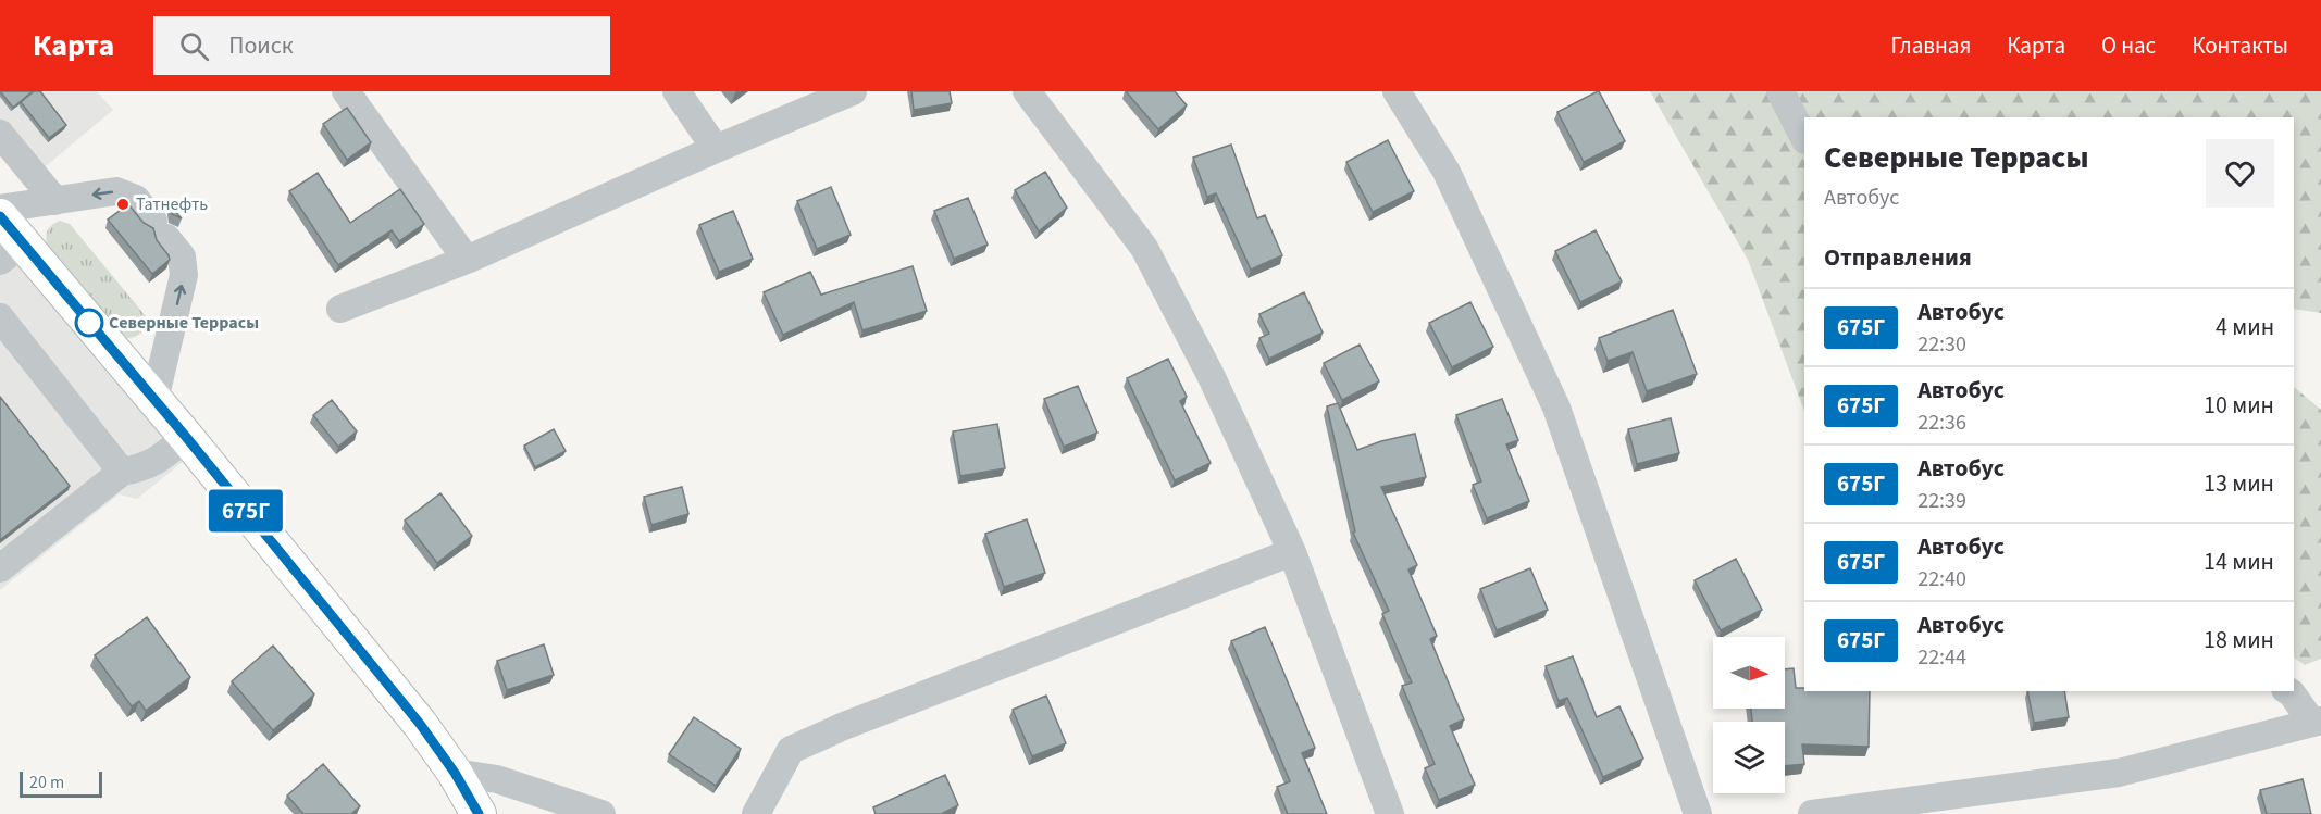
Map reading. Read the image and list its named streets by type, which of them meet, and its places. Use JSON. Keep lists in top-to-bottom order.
{
  "places": ["Татнефть", "Северные Террасы"],
  "lines": ["bus line 675Г"],
  "scale_bar": "20 m",
  "north": "right",
  "page": {
    "header": "Карта",
    "search": "Поиск",
    "nav": [
      "Главная",
      "Карта",
      "О нас",
      "Контакты"
    ],
    "on_map": "675Г",
    "heading": [
      ["Северные Террасы", "Автобус"],
      "Отправления"
    ],
    "list": [
      {
        "mark": "675Г",
        "name": "Автобус",
        "note": "22:30",
        "value": "4 мин"
      },
      {
        "mark": "675Г",
        "name": "Автобус",
        "note": "22:36",
        "value": "10 мин"
      },
      {
        "mark": "675Г",
        "name": "Автобус",
        "note": "22:39",
        "value": "13 мин"
      },
      {
        "mark": "675Г",
        "name": "Автобус",
        "note": "22:40",
        "value": "14 мин"
      },
      {
        "mark": "675Г",
        "name": "Автобус",
        "note": "22:44",
        "value": "18 мин"
      }
    ],
    "scale": "20 m"
  }
}
